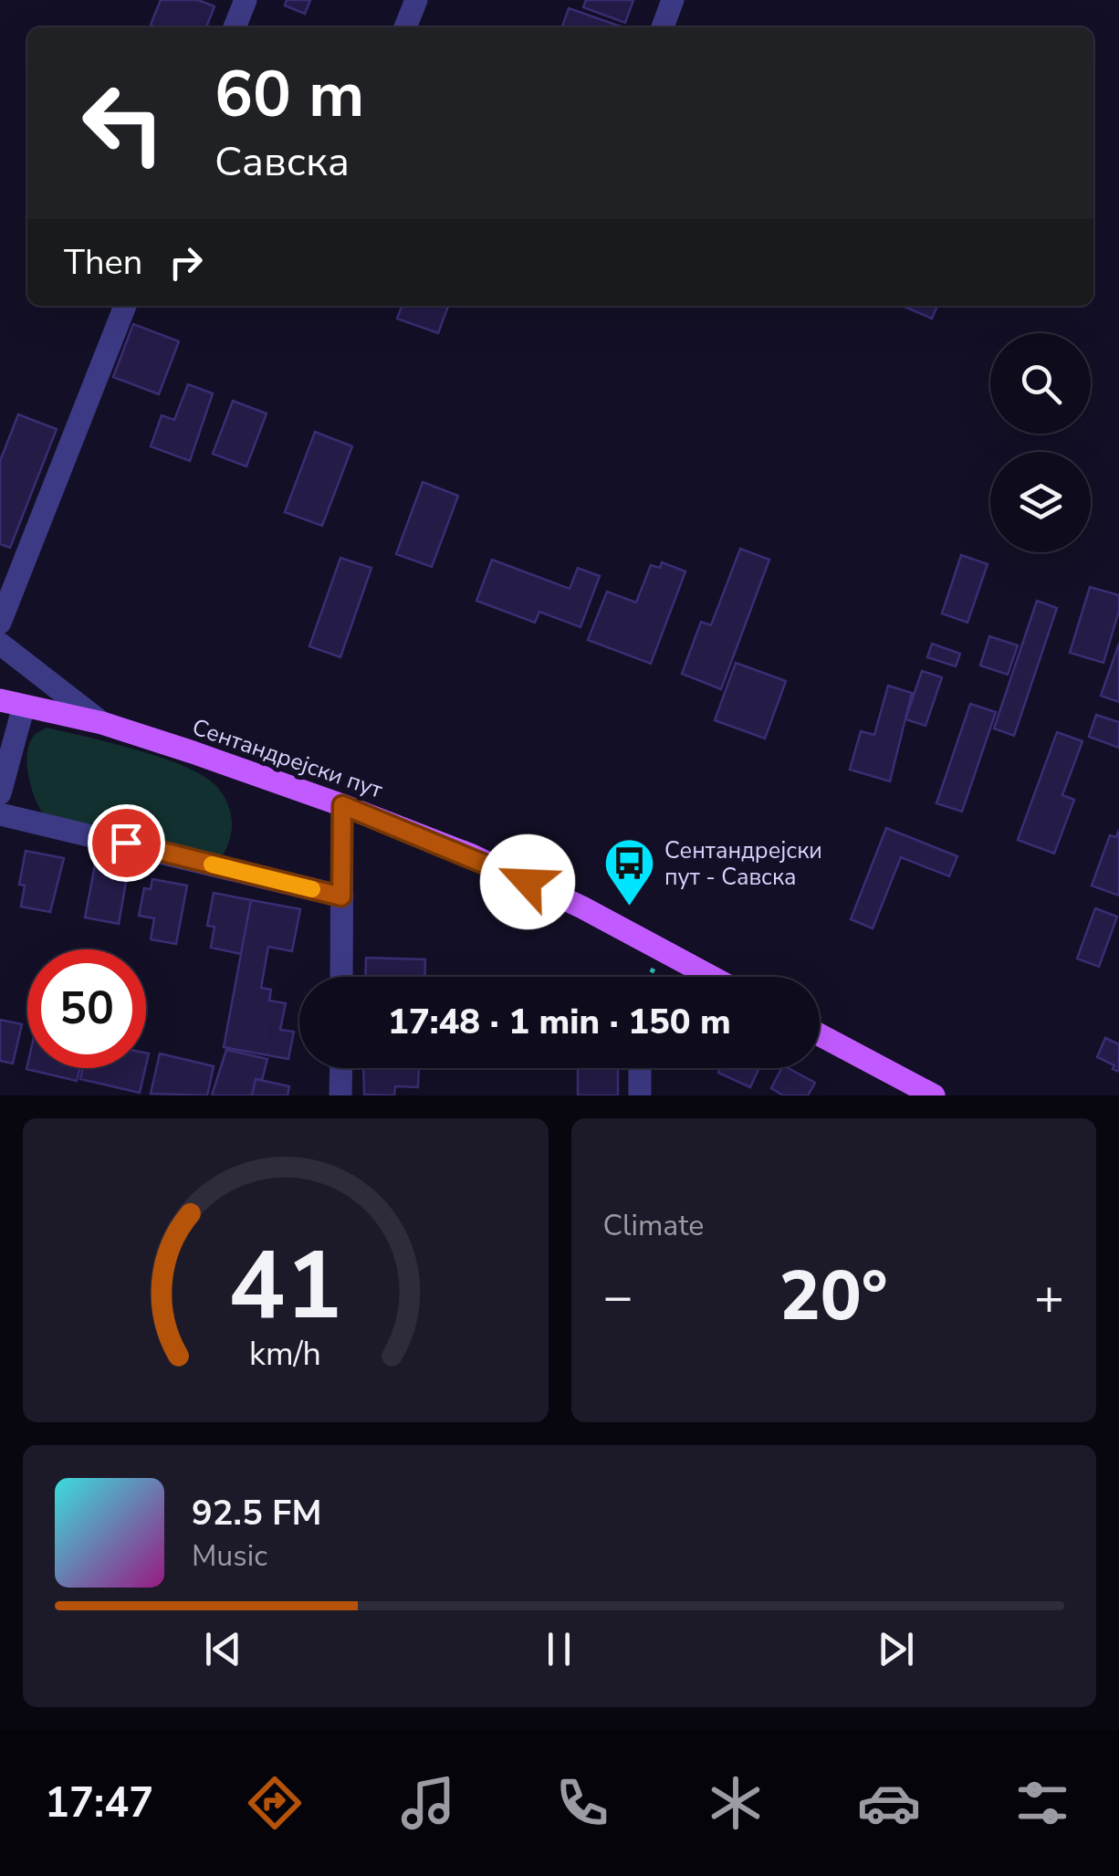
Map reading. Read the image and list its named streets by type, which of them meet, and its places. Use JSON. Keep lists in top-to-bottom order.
{
  "streets": {
    "main road": ["Сентандрејски пут"]
  },
  "places": {
    "bus stop": ["Сентандрејски пут - Савска"]
  },
  "page": {
    "turn": ["60 m", "Савска"],
    "then": "Then",
    "limit": "50",
    "trip": "17:48 · 1 min · 150 m",
    "tile": "Climate",
    "heat": ["−", "20°", "+"],
    "song": ["92.5 FM", "Music"],
    "tabs": "17:47",
    "gauge": ["41", "km/h"]
  }
}
